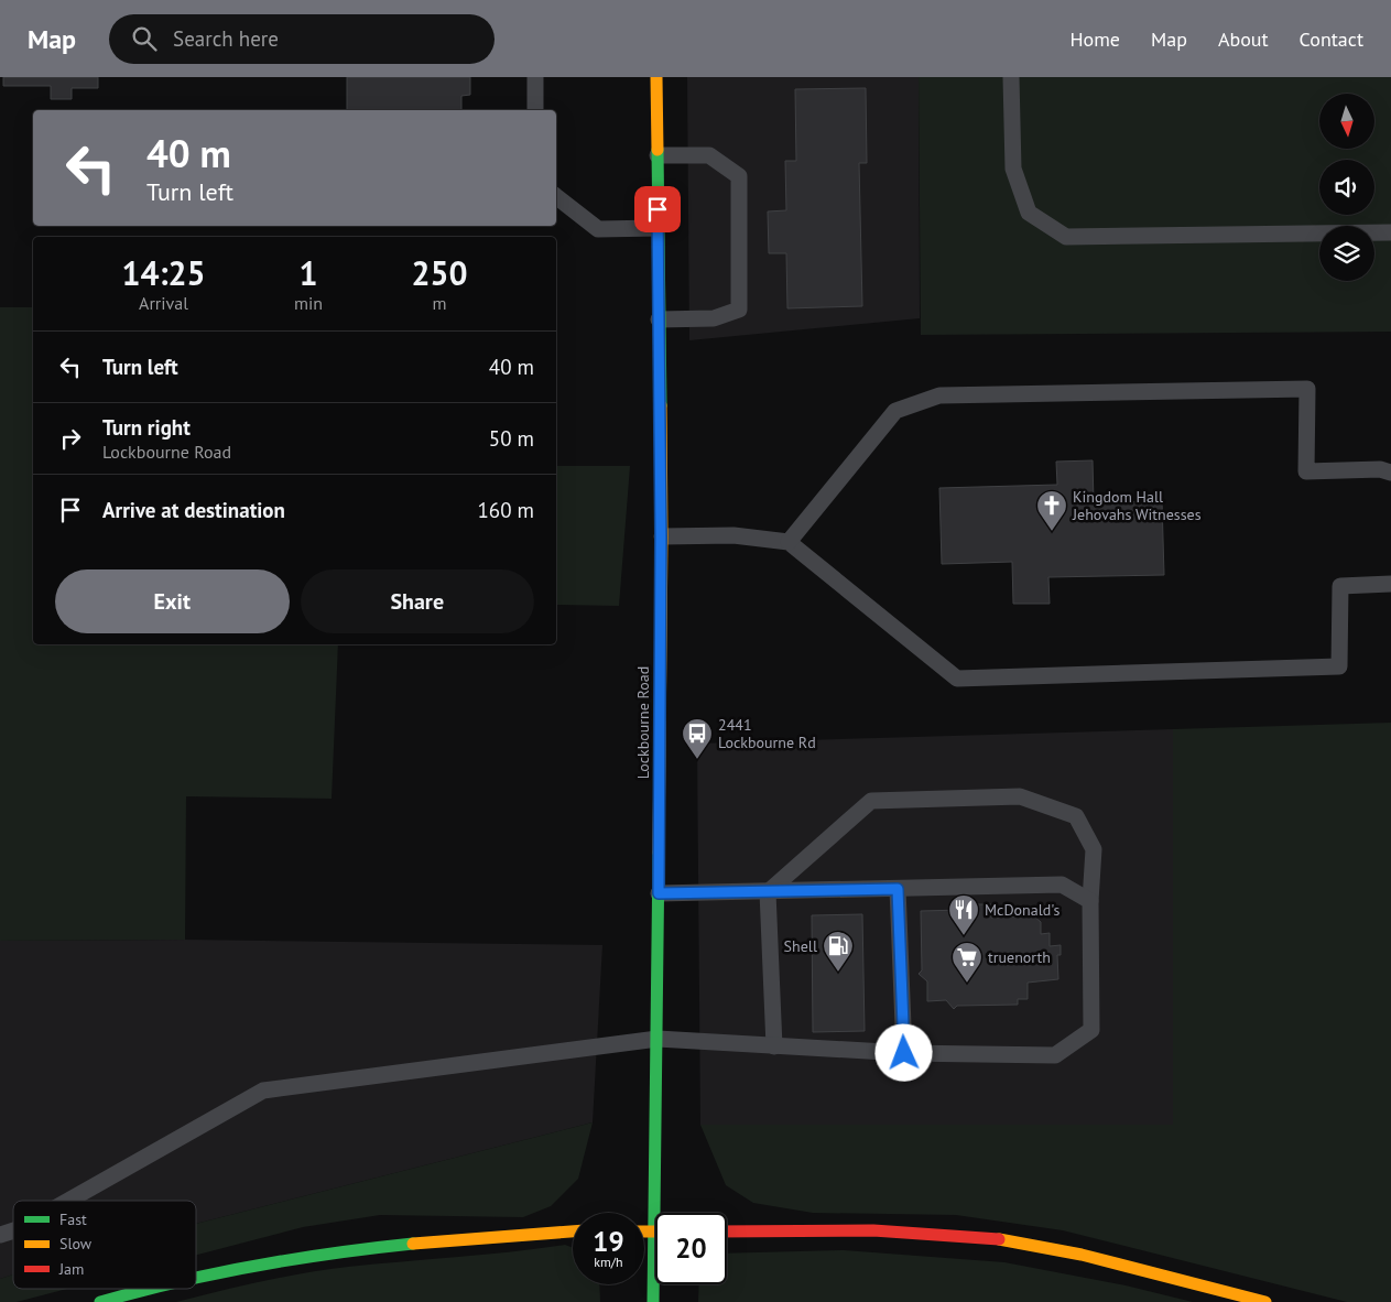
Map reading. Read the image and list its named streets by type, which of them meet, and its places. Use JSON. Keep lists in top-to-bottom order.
{
  "streets": {
    "main road": ["Lockbourne Road"]
  },
  "places": {
    "church": ["Kingdom Hall Jehovahs Witnesses"],
    "bus stop": ["2441 Lockbourne Rd"],
    "restaurant": ["McDonald's"],
    "fuel station": ["Shell"],
    "supermarket": ["truenorth"]
  },
  "legend": ["Fast", "Slow", "Jam"],
  "north": "bottom",
  "page": {
    "header": "Map",
    "search": "Search here",
    "nav": [
      "Home",
      "Map",
      "About",
      "Contact"
    ],
    "turn": ["40 m", "Turn left"],
    "eta": [
      "14:25",
      "Arrival",
      "1",
      "min",
      "250",
      "m"
    ],
    "list": [
      {
        "name": "Turn left",
        "value": "40 m"
      },
      {
        "name": "Turn right",
        "note": "Lockbourne Road",
        "value": "50 m"
      },
      {
        "name": "Arrive at destination",
        "value": "160 m"
      }
    ],
    "buttons": ["Exit", "Share"],
    "speed": "19 km/h",
    "limit": "20"
  }
}
